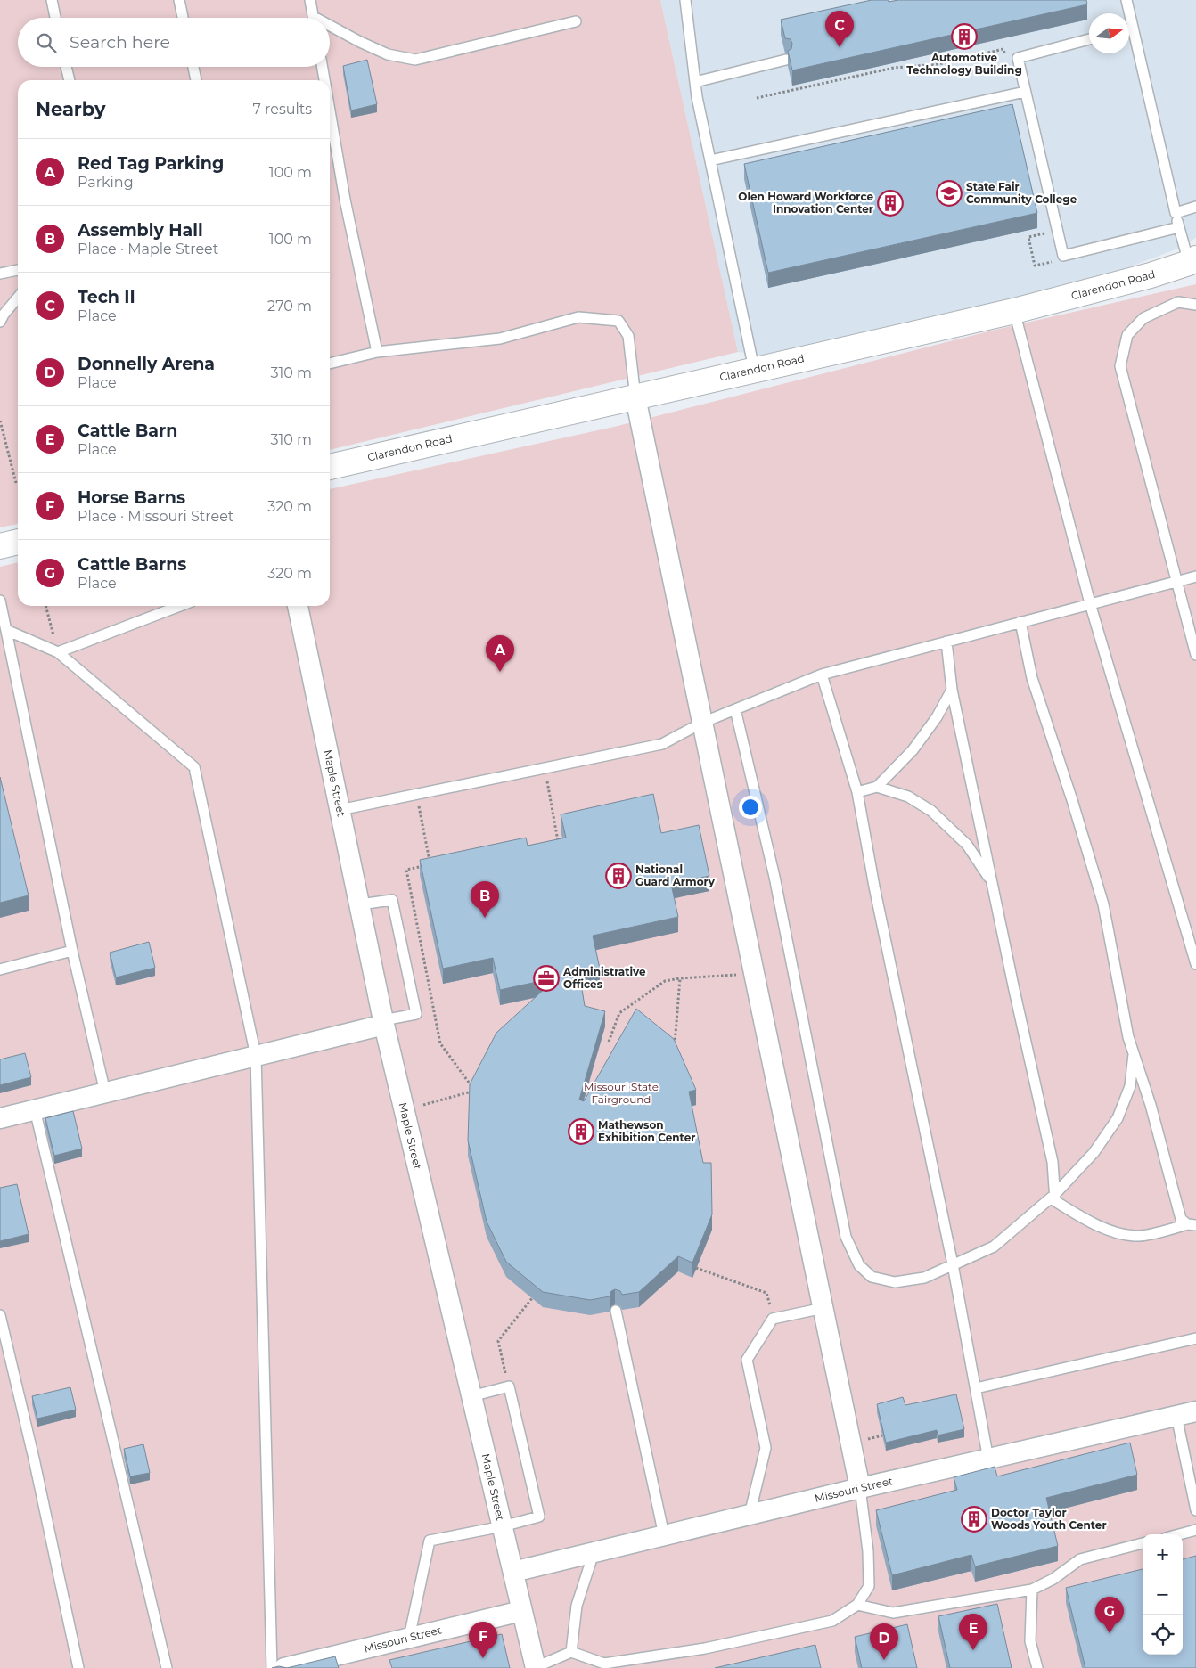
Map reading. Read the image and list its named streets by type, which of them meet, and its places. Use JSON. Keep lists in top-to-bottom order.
{
  "streets": {
    "street": ["Clarendon Road", "Maple Street", "Missouri Street"]
  },
  "crossings": [
    ["Maple Street", "Missouri Street"]
  ],
  "parks": ["Missouri State Fairground"],
  "places": {
    "building": [
      "Automotive Technology Building",
      "Olen Howard Workforce Innovation Center",
      "National Guard Armory",
      "Mathewson Exhibition Center",
      "Doctor Taylor Woods Youth Center"
    ],
    "school or university": ["State Fair Community College"],
    "office": ["Administrative Offices"]
  },
  "north": "right",
  "page": {
    "pins": [
      "C",
      "A",
      "B",
      "G",
      "E",
      "F",
      "D"
    ],
    "search": "Search here",
    "heading": ["Nearby", "7 results"],
    "list": [
      {
        "mark": "A",
        "name": "Red Tag Parking",
        "note": "Parking",
        "value": "100 m"
      },
      {
        "mark": "B",
        "name": "Assembly Hall",
        "note": "Place · Maple Street",
        "value": "100 m"
      },
      {
        "mark": "C",
        "name": "Tech II",
        "note": "Place",
        "value": "270 m"
      },
      {
        "mark": "D",
        "name": "Donnelly Arena",
        "note": "Place",
        "value": "310 m"
      },
      {
        "mark": "E",
        "name": "Cattle Barn",
        "note": "Place",
        "value": "310 m"
      },
      {
        "mark": "F",
        "name": "Horse Barns",
        "note": "Place · Missouri Street",
        "value": "320 m"
      },
      {
        "mark": "G",
        "name": "Cattle Barns",
        "note": "Place",
        "value": "320 m"
      }
    ],
    "map_buttons": ["+", "−"]
  }
}
